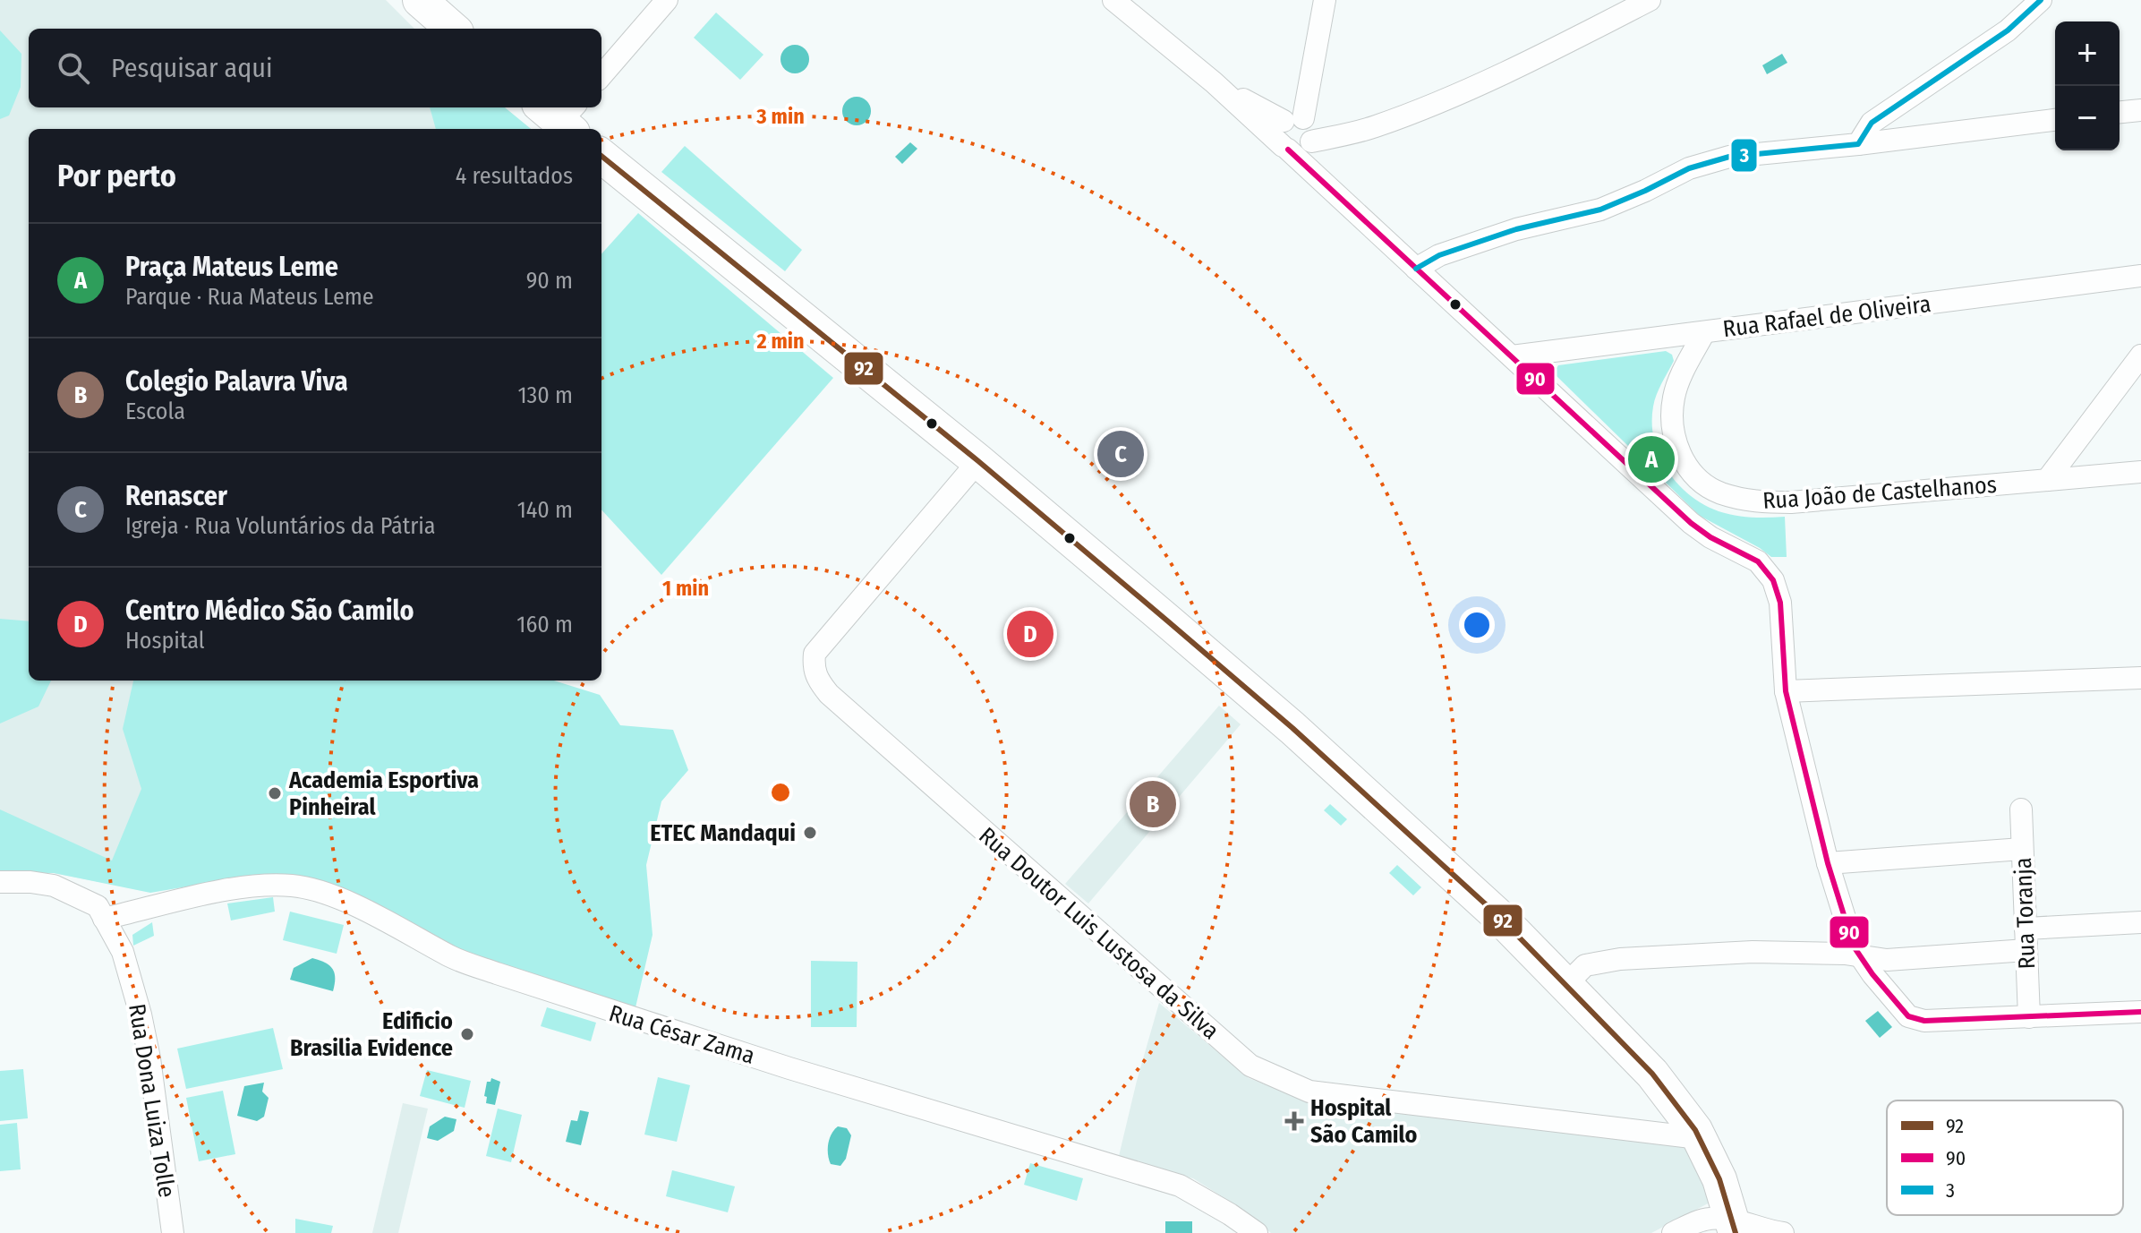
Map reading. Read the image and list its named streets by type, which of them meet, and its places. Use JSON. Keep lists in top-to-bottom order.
{
  "streets": {
    "street": [
      "Rua Rafael de Oliveira",
      "Rua João de Castelhanos",
      "Rua Toranja",
      "Rua Doutor Luis Lustosa da Silva",
      "Rua César Zama",
      "Rua Dona Luiza Tolle"
    ]
  },
  "crossings": [
    ["Rua Rafael de Oliveira", "Rua João de Castelhanos"],
    ["Rua César Zama", "Rua Dona Luiza Tolle"]
  ],
  "places": {
    "other": ["Academia Esportiva Pinheiral", "ETEC Mandaqui", "Edificio Brasilia Evidence"],
    "health": ["Hospital São Camilo"]
  },
  "lines": ["transit line 3", "transit line 90", "transit line 92"],
  "legend": ["92", "90", "3"],
  "page": {
    "map_buttons": ["+", "−"],
    "search": "Pesquisar aqui",
    "heading": ["Por perto", "4 resultados"],
    "list": [
      {
        "mark": "A",
        "name": "Praça Mateus Leme",
        "note": "Parque · Rua Mateus Leme",
        "value": "90 m"
      },
      {
        "mark": "B",
        "name": "Colegio Palavra Viva",
        "note": "Escola",
        "value": "130 m"
      },
      {
        "mark": "C",
        "name": "Renascer",
        "note": "Igreja · Rua Voluntários da Pátria",
        "value": "140 m"
      },
      {
        "mark": "D",
        "name": "Centro Médico São Camilo",
        "note": "Hospital",
        "value": "160 m"
      }
    ],
    "pins": [
      "C",
      "A",
      "D",
      "B"
    ]
  },
  "rings": ["3 min", "2 min", "1 min"]
}
